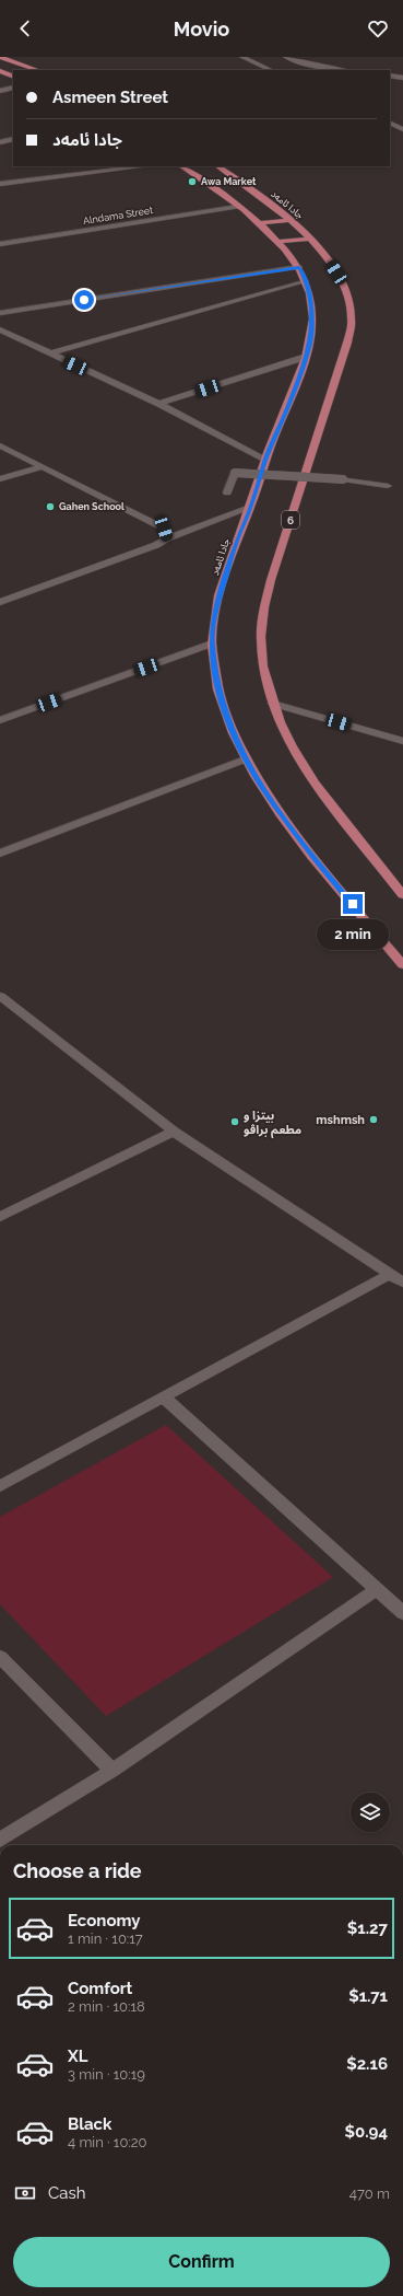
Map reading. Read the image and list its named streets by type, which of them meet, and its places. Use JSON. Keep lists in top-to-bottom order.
{
  "streets": {
    "main road": ["جادا ئامەد", "6"],
    "street": ["Alndama Street"]
  },
  "crossings": [
    ["جادا ئامەد", "Alndama Street"]
  ],
  "places": [
    "Awa Market",
    "Gahen School",
    "mshmsh",
    "بيتزا و مطعم براڤو"
  ],
  "page": {
    "header": "Movio",
    "banner": ["Asmeen Street", "جادا ئامەد"],
    "bubble": "2 min",
    "heading": "Choose a ride",
    "list": [
      {
        "name": "Economy",
        "note": "1 min · 10:17",
        "value": "$1.27"
      },
      {
        "name": "Comfort",
        "note": "2 min · 10:18",
        "value": "$1.71"
      },
      {
        "name": "XL",
        "note": "3 min · 10:19",
        "value": "$2.16"
      },
      {
        "name": "Black",
        "note": "4 min · 10:20",
        "value": "$0.94"
      }
    ],
    "pay": ["Cash", "470 m"],
    "buttons": "Confirm"
  }
}
